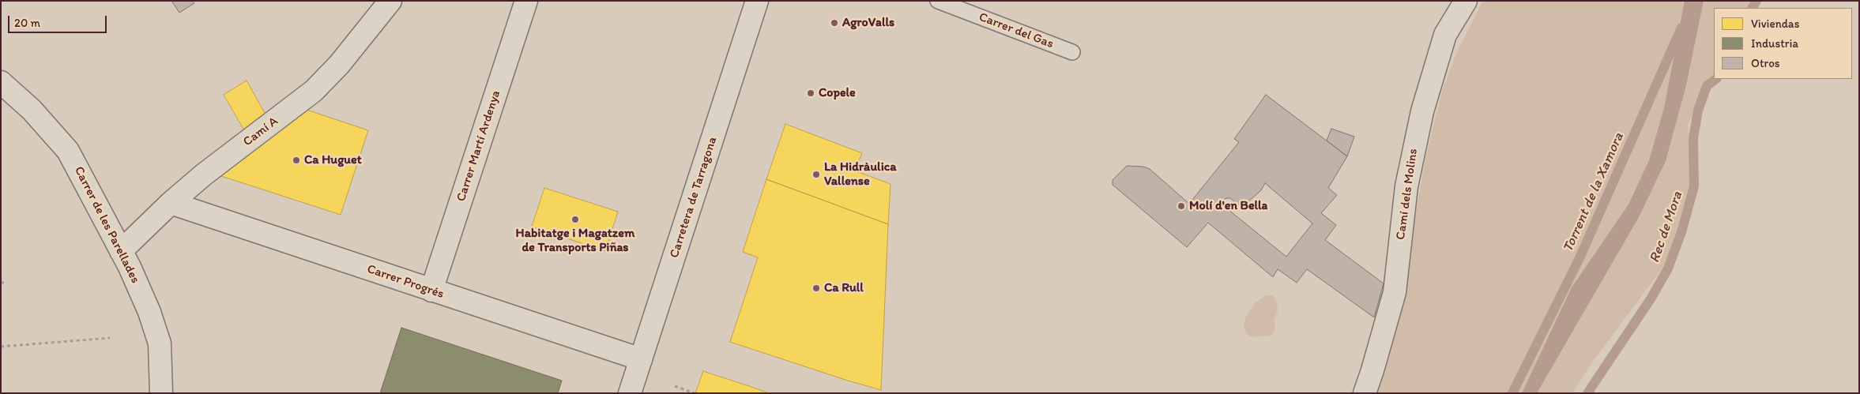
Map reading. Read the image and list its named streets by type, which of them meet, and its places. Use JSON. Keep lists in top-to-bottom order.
{
  "streets": {
    "street": [
      "Camí A",
      "Carrer Martí Ardenya",
      "Camí dels Molins",
      "Carretera de Tarragona",
      "Carrer de les Parellades",
      "Carrer Progrés"
    ],
    "lane": ["Carrer del Gas"]
  },
  "crossings": [
    ["Camí A", "Carrer de les Parellades"],
    ["Camí A", "Carrer Progrés"],
    ["Carrer Martí Ardenya", "Carrer Progrés"],
    ["Carretera de Tarragona", "Carrer Progrés"]
  ],
  "water": ["Torrent de la Xamora", "Rec de Mora"],
  "places": [
    "AgroValls",
    "Copele",
    "Ca Huguet",
    "La Hidràulica Vallense",
    "Molí d'en Bella",
    "Habitatge i Magatzem de Transports Piñas",
    "Ca Rull"
  ],
  "legend": ["Viviendas", "Industria", "Otros"],
  "scale_bar": "20 m"
}
